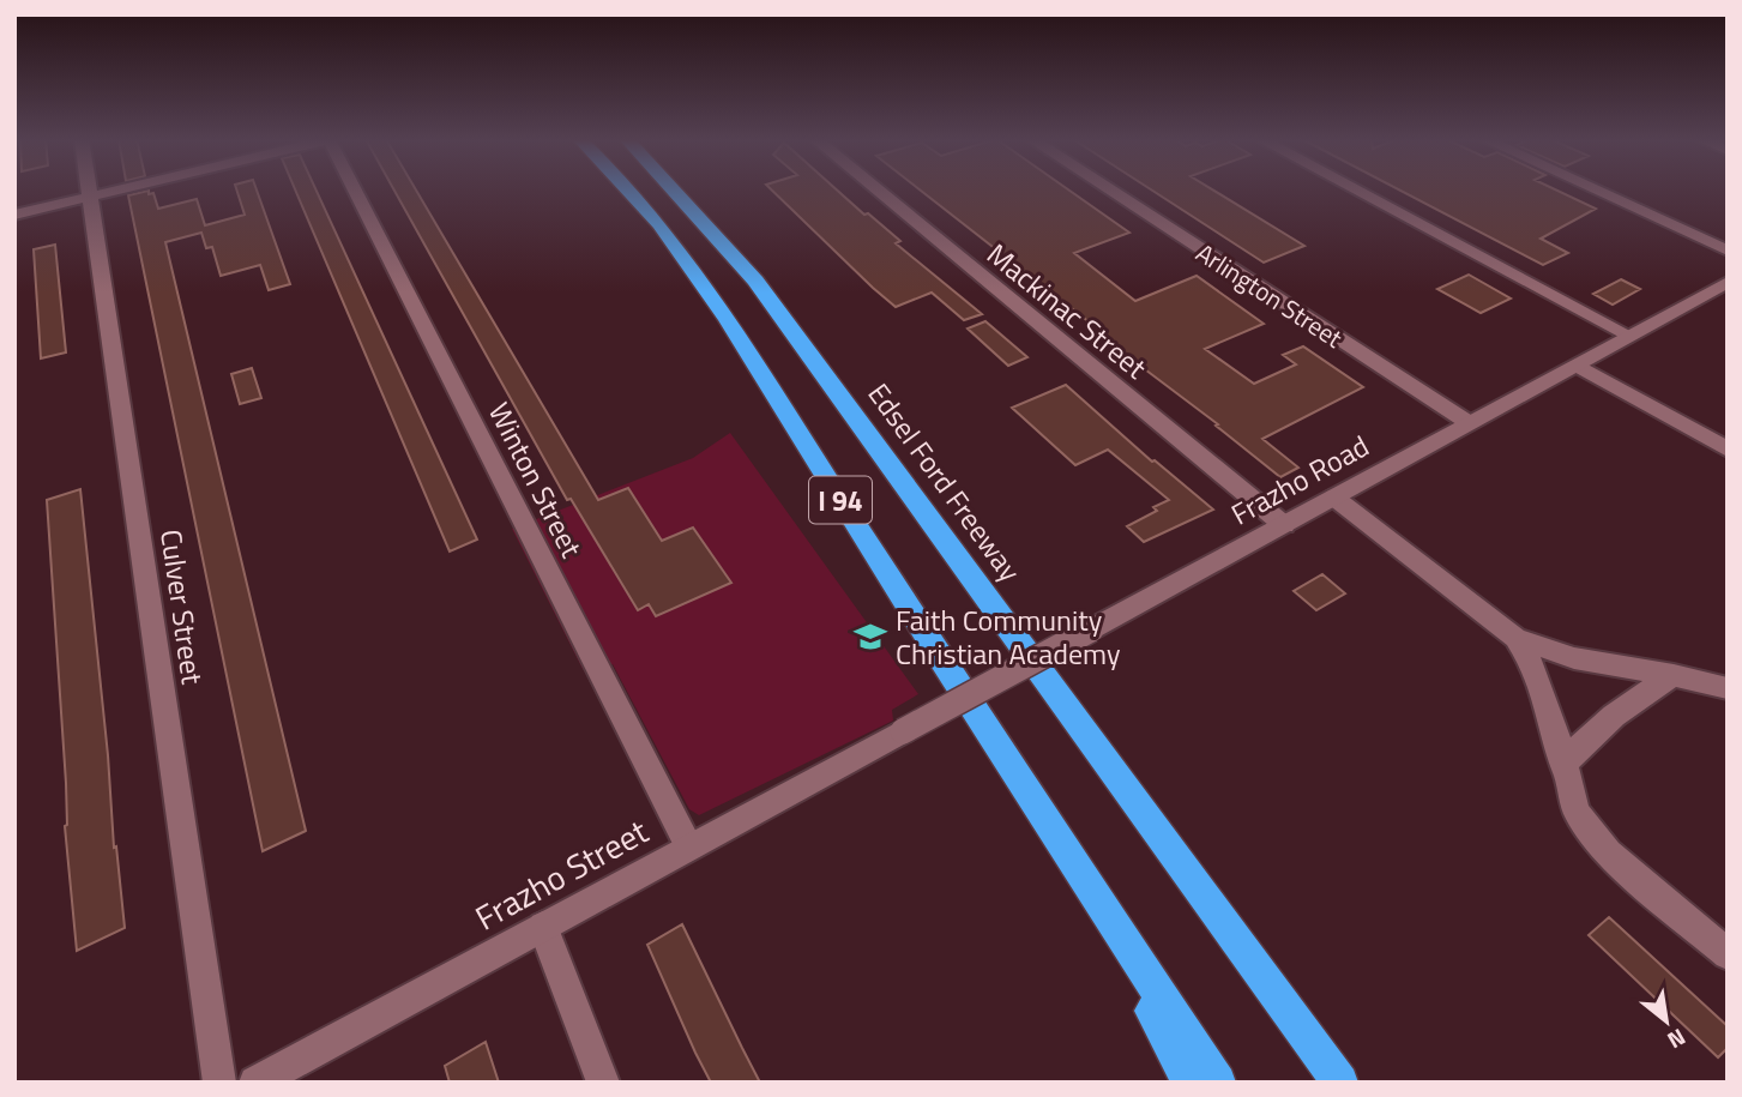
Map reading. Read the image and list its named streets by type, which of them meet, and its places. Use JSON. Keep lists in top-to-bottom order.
{
  "streets": {
    "highway": ["Edsel Ford Freeway", "I 94"],
    "street": [
      "Arlington Street",
      "Mackinac Street",
      "Winton Street",
      "Frazho Road",
      "Culver Street",
      "Frazho Street"
    ]
  },
  "crossings": [
    ["Arlington Street", "Frazho Road"],
    ["Mackinac Street", "Frazho Road"],
    ["Winton Street", "Frazho Street"],
    ["Frazho Road", "Frazho Street"]
  ],
  "places": {
    "school or university": ["Faith Community Christian Academy"]
  },
  "north": "bottom right"
}
